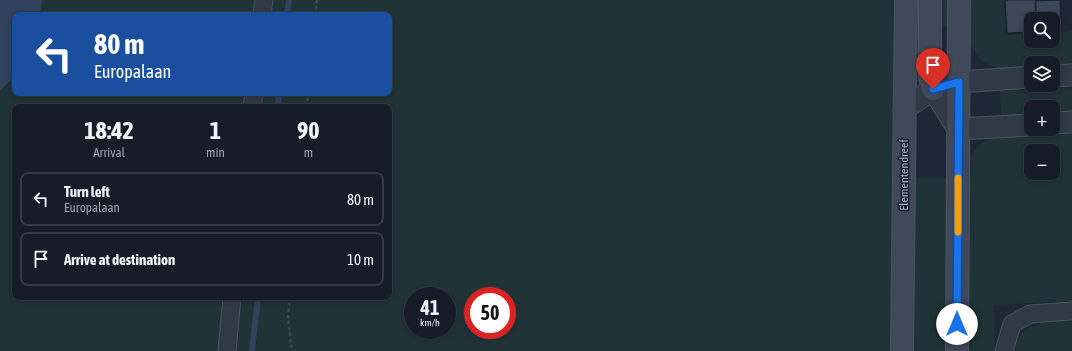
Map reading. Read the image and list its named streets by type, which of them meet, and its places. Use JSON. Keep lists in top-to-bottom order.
{
  "streets": {
    "main road": ["Elementendreef"]
  },
  "page": {
    "map_buttons": ["+", "−"],
    "turn": ["80 m", "Europalaan"],
    "eta": [
      "18:42",
      "Arrival",
      "1",
      "min",
      "90",
      "m"
    ],
    "list": [
      {
        "name": "Turn left",
        "note": "Europalaan",
        "value": "80 m"
      },
      {
        "name": "Arrive at destination",
        "value": "10 m"
      }
    ],
    "speed": "41 km/h",
    "limit": "50"
  }
}
